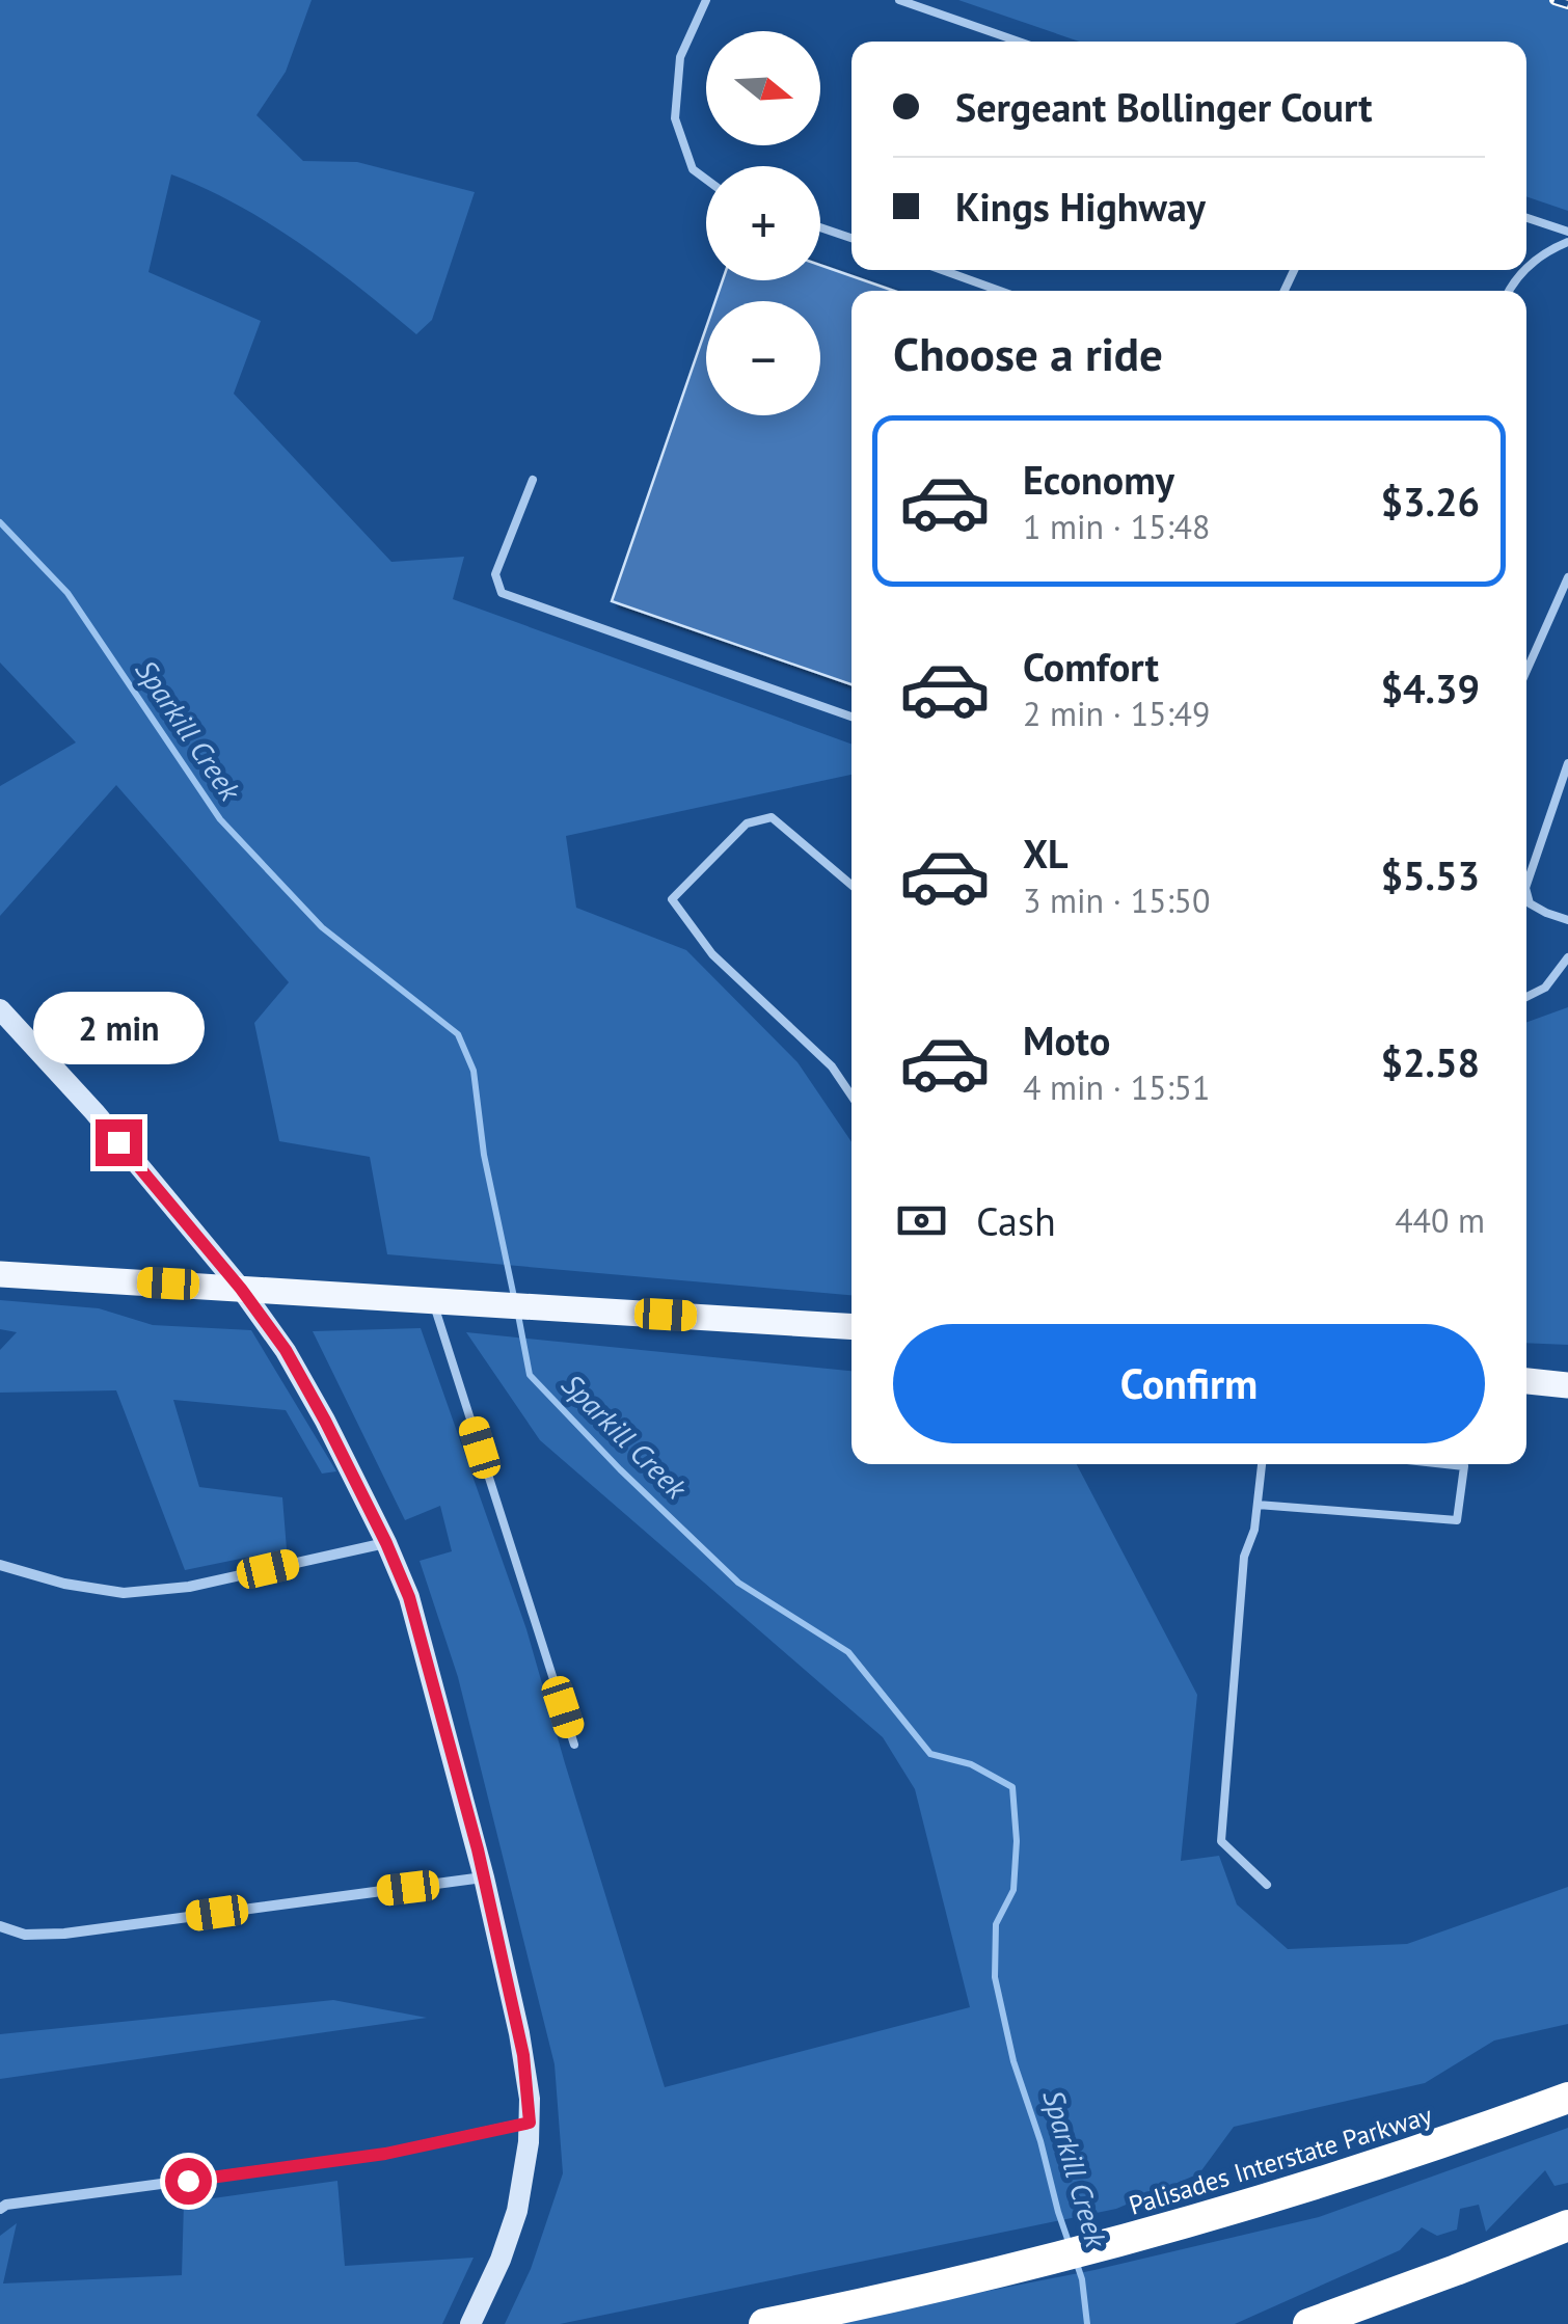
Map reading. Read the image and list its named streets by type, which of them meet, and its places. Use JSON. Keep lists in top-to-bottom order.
{
  "streets": {
    "highway": ["Palisades Interstate Parkway"]
  },
  "water": ["Sparkill Creek"],
  "north": "right",
  "page": {
    "map_buttons": ["+", "−"],
    "banner": ["Sergeant Bollinger Court", "Kings Highway"],
    "heading": "Choose a ride",
    "list": [
      {
        "name": "Economy",
        "note": "1 min · 15:48",
        "value": "$3.26"
      },
      {
        "name": "Comfort",
        "note": "2 min · 15:49",
        "value": "$4.39"
      },
      {
        "name": "XL",
        "note": "3 min · 15:50",
        "value": "$5.53"
      },
      {
        "name": "Moto",
        "note": "4 min · 15:51",
        "value": "$2.58"
      }
    ],
    "bubble": "2 min",
    "pay": ["Cash", "440 m"],
    "buttons": "Confirm"
  }
}
